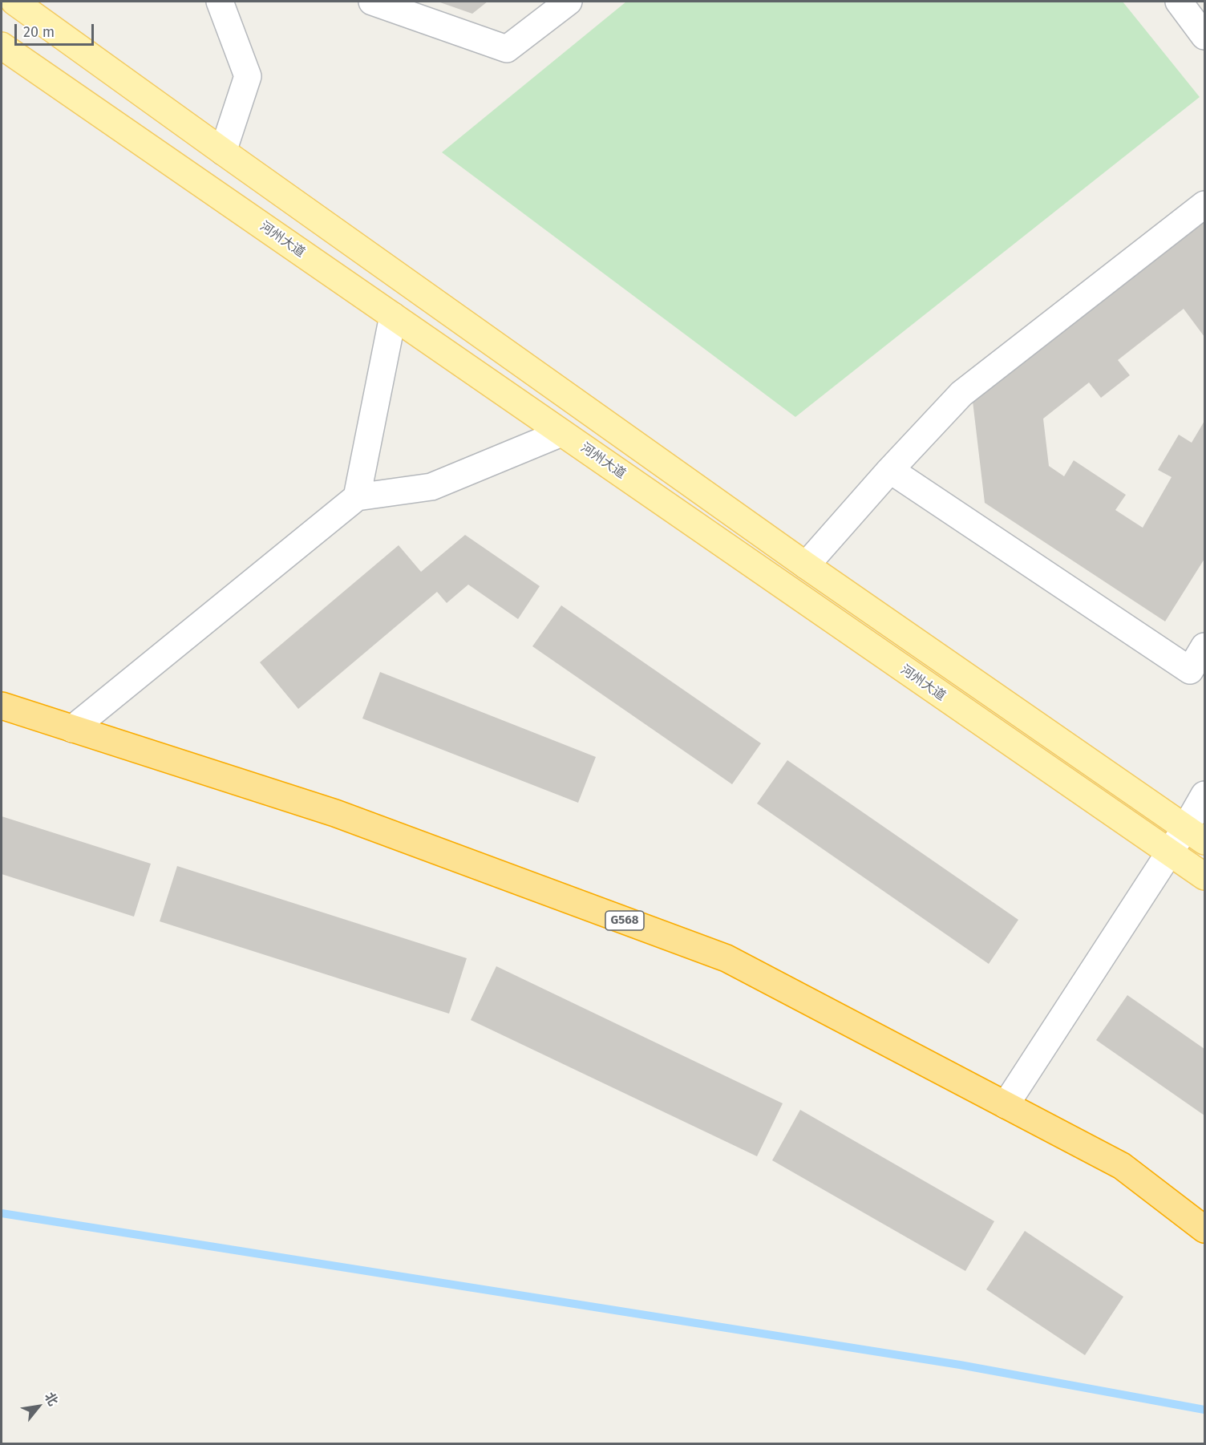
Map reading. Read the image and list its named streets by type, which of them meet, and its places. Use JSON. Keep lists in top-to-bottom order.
{
  "streets": {
    "highway": ["G568"],
    "main road": ["河州大道"]
  },
  "scale_bar": "20 m",
  "north": "top right"
}
